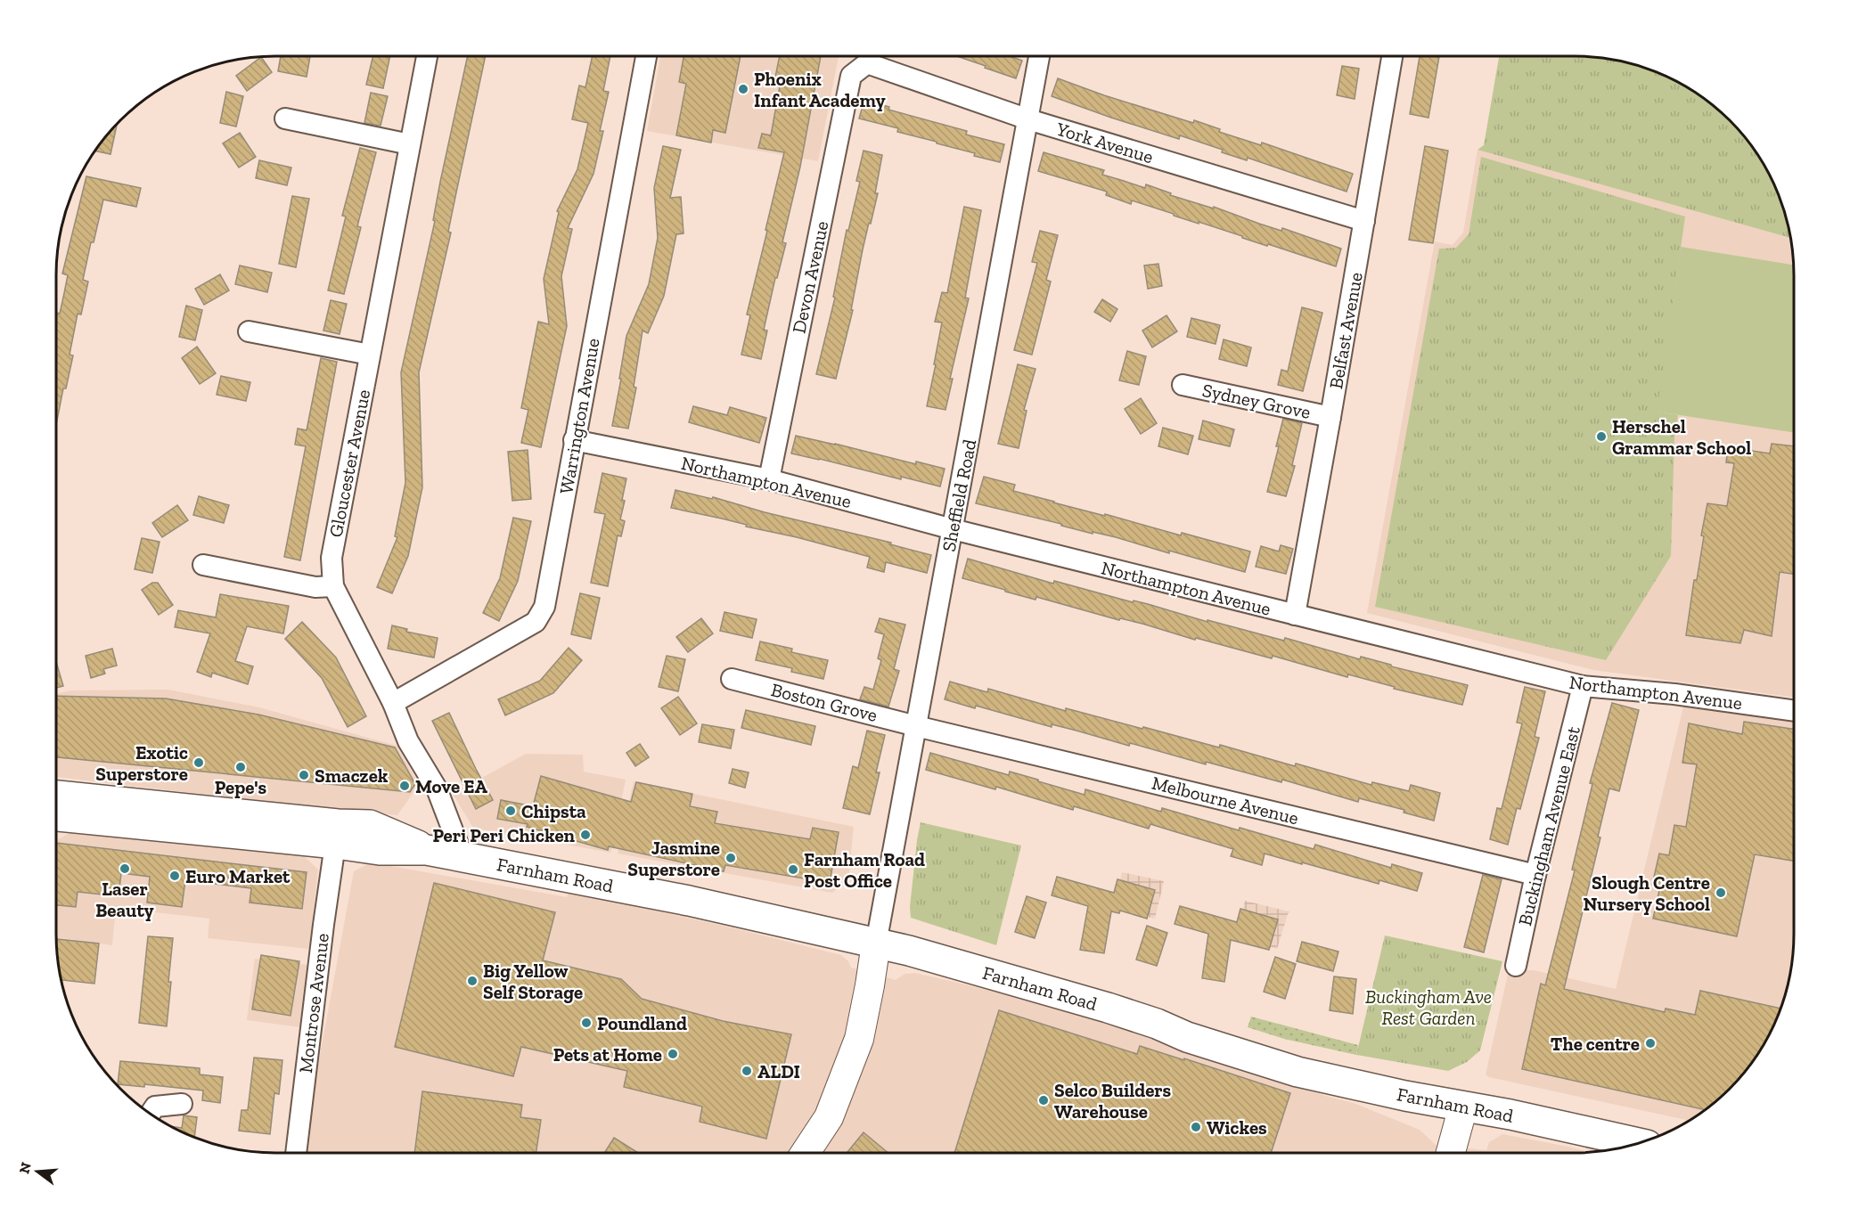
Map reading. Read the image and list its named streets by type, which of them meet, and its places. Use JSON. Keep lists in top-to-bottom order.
{
  "streets": {
    "main road": ["Farnham Road"],
    "street": [
      "York Avenue",
      "Devon Avenue",
      "Belfast Avenue",
      "Sydney Grove",
      "Warrington Avenue",
      "Gloucester Avenue",
      "Northampton Avenue",
      "Sheffield Road",
      "Boston Grove",
      "Melbourne Avenue",
      "Buckingham Avenue East",
      "Montrose Avenue"
    ]
  },
  "crossings": [
    ["York Avenue", "Devon Avenue"],
    ["York Avenue", "Belfast Avenue"],
    ["York Avenue", "Sheffield Road"],
    ["Devon Avenue", "Northampton Avenue"],
    ["Belfast Avenue", "Sydney Grove"],
    ["Belfast Avenue", "Northampton Avenue"],
    ["Warrington Avenue", "Gloucester Avenue"],
    ["Warrington Avenue", "Northampton Avenue"],
    ["Gloucester Avenue", "Farnham Road"],
    ["Northampton Avenue", "Sheffield Road"],
    ["Northampton Avenue", "Buckingham Avenue East"],
    ["Sheffield Road", "Boston Grove"],
    ["Sheffield Road", "Melbourne Avenue"],
    ["Sheffield Road", "Farnham Road"],
    ["Boston Grove", "Melbourne Avenue"],
    ["Melbourne Avenue", "Buckingham Avenue East"],
    ["Farnham Road", "Montrose Avenue"]
  ],
  "parks": ["Buckingham Ave Rest Garden"],
  "places": [
    "Phoenix Infant Academy",
    "Herschel Grammar School",
    "Exotic Superstore",
    "Pepe's",
    "Smaczek",
    "Move EA",
    "Chipsta",
    "Peri Peri Chicken",
    "Jasmine Superstore",
    "Laser Beauty",
    "Farnham Road Post Office",
    "Euro Market",
    "Slough Centre Nursery School",
    "Big Yellow Self Storage",
    "Poundland",
    "The centre",
    "Pets at Home",
    "ALDI",
    "Selco Builders Warehouse",
    "Wickes"
  ],
  "north": "left"
}
